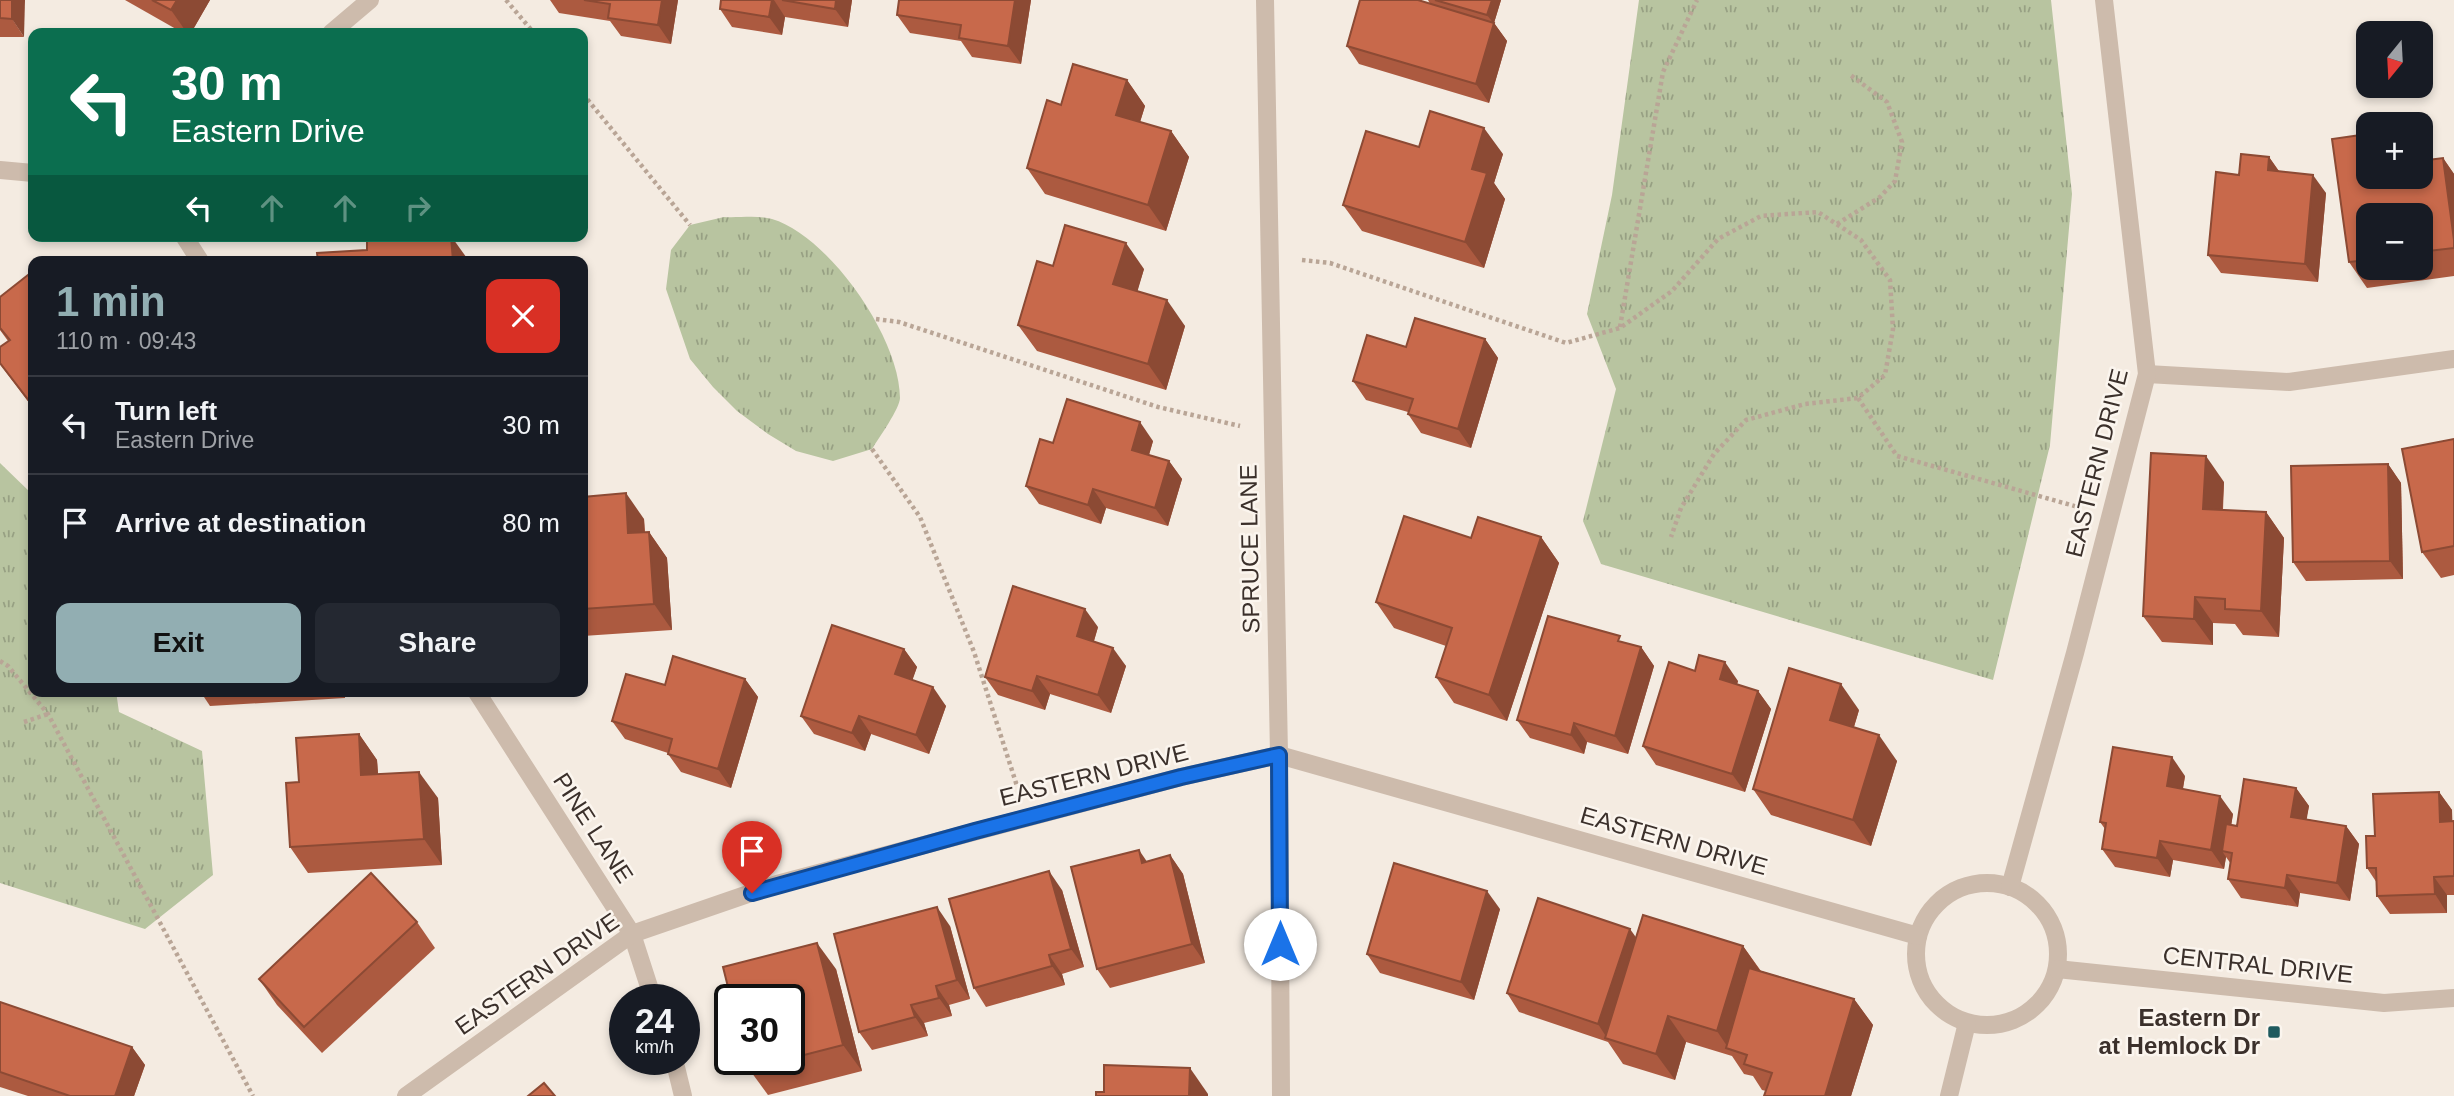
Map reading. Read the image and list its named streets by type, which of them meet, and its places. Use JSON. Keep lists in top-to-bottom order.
{
  "streets": {
    "street": [
      "EASTERN DRIVE",
      "SPRUCE LANE",
      "PINE LANE",
      "CENTRAL DRIVE"
    ]
  },
  "crossings": [
    ["EASTERN DRIVE", "SPRUCE LANE"],
    ["EASTERN DRIVE", "PINE LANE"],
    ["EASTERN DRIVE", "CENTRAL DRIVE"]
  ],
  "places": {
    "transit": ["Eastern Dr at Hemlock Dr"]
  },
  "north": "bottom",
  "page": {
    "map_buttons": ["+", "−"],
    "turn": ["30 m", "Eastern Drive"],
    "heading": ["1 min", "110 m · 09:43"],
    "list": [
      {
        "name": "Turn left",
        "note": "Eastern Drive",
        "value": "30 m"
      },
      {
        "name": "Arrive at destination",
        "value": "80 m"
      }
    ],
    "buttons": ["Exit", "Share"],
    "speed": "24 km/h",
    "limit": "30"
  }
}
